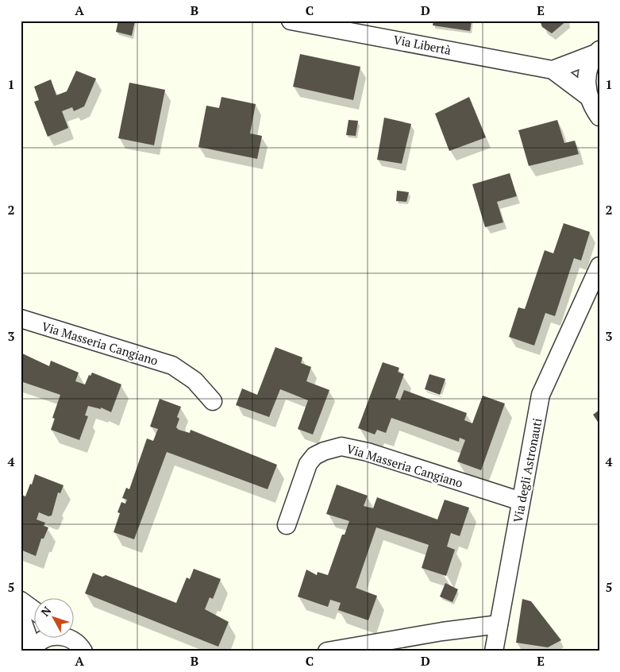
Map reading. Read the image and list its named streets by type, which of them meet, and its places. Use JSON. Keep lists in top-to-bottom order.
{
  "streets": {
    "street": ["Via Libertà", "Via Masseria Cangiano", "Via degli Astronauti"]
  },
  "crossings": [
    ["Via Masseria Cangiano", "Via degli Astronauti"]
  ],
  "north": "top left",
  "grid": {
    "columns": [
      "A",
      "B",
      "C",
      "D",
      "E"
    ],
    "rows": [
      "1",
      "2",
      "3",
      "4",
      "5"
    ]
  }
}
